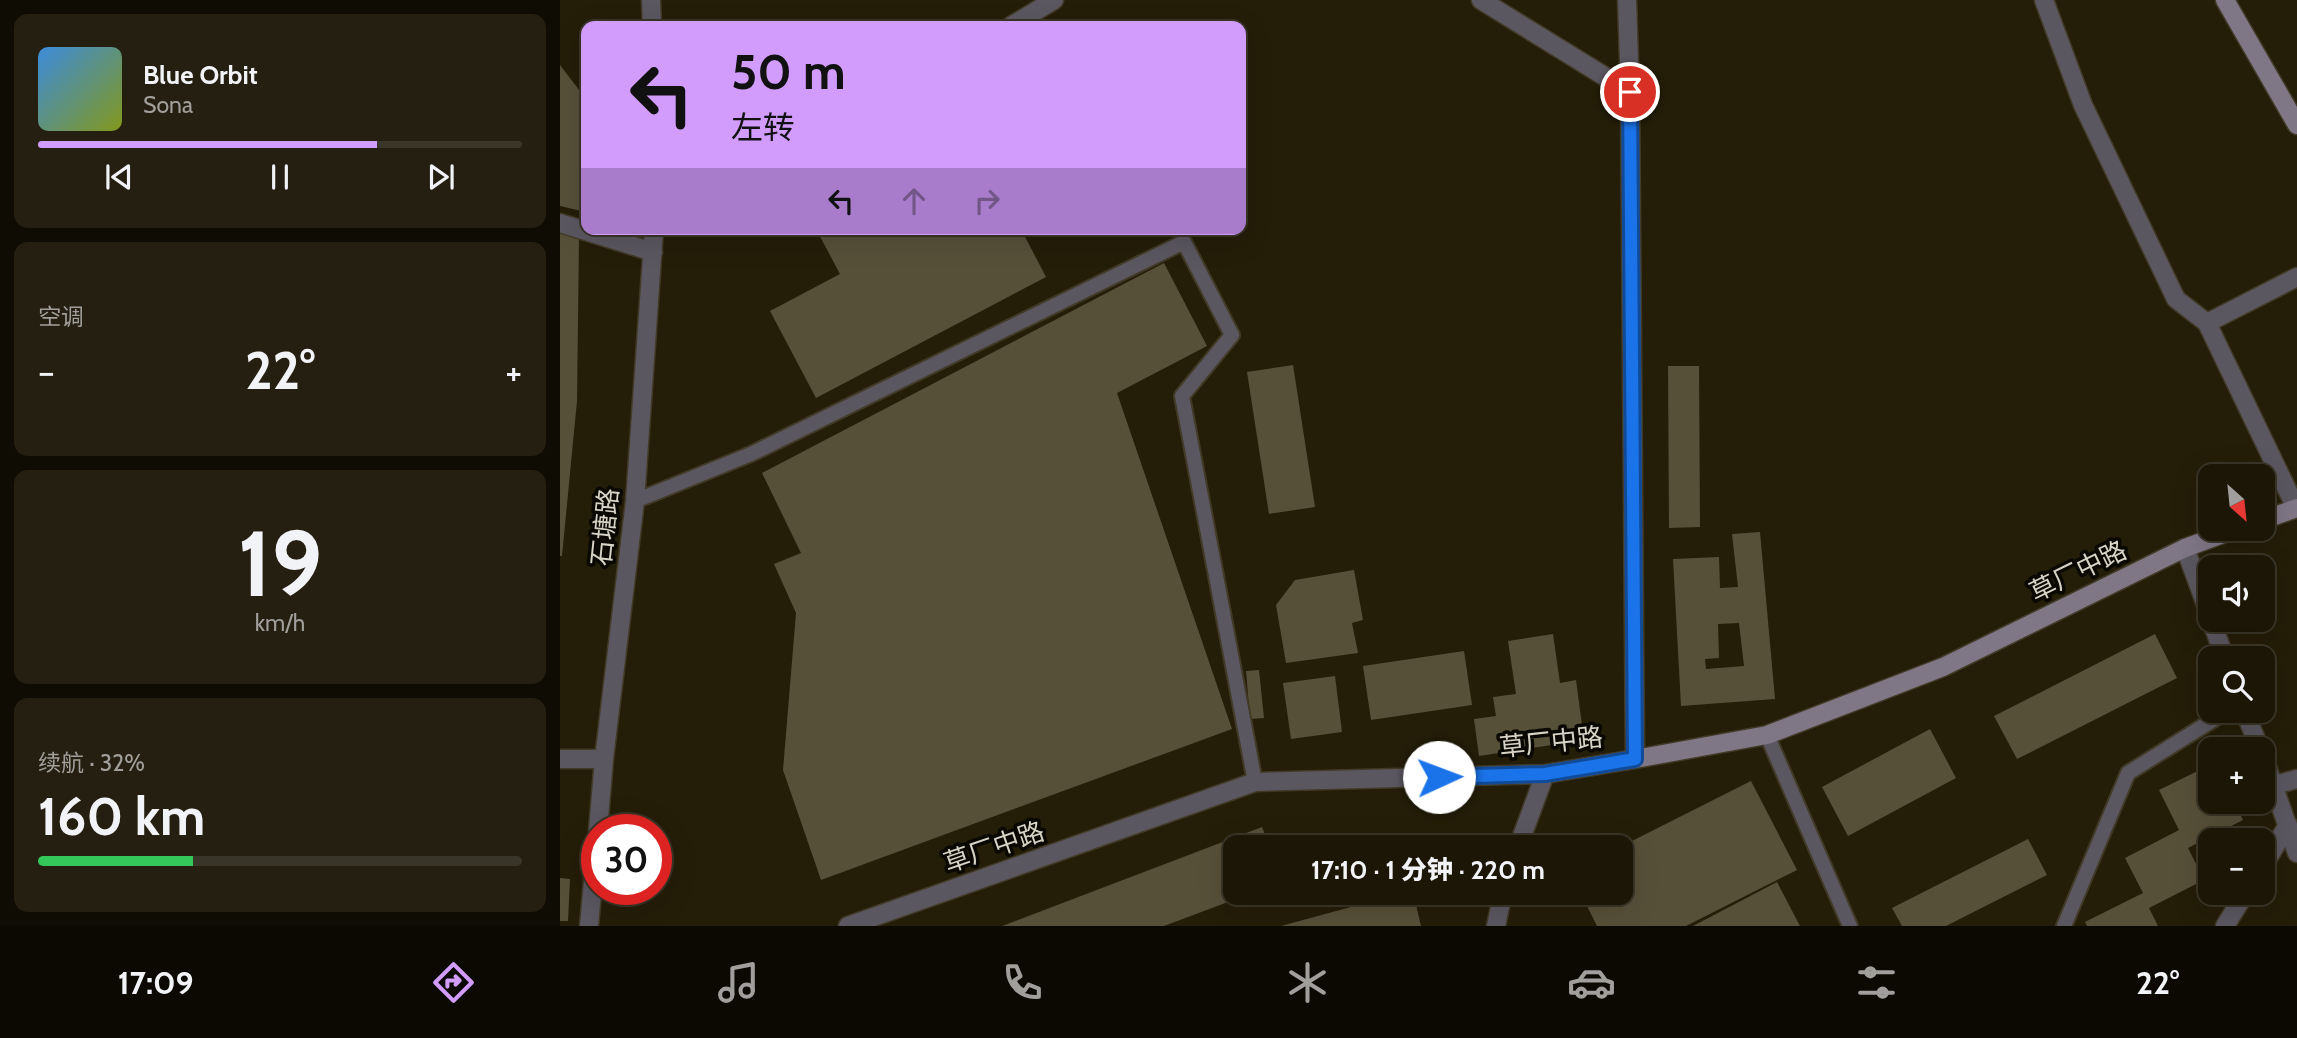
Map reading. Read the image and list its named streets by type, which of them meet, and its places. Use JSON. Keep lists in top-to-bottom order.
{
  "streets": {
    "street": ["石塘路", "草厂中路"]
  },
  "north": "bottom right",
  "page": {
    "turn": ["50 m", "左转"],
    "song": ["Blue Orbit", "Sona"],
    "tile": [
      "空调",
      ["19", "km/h"],
      ["续航 · 32%", "160 km"]
    ],
    "heat": ["−", "22°", "+"],
    "map_buttons": ["+", "−"],
    "limit": "30",
    "trip": "17:10 · 1 分钟 · 220 m",
    "tabs": ["17:09", "22°"]
  }
}
